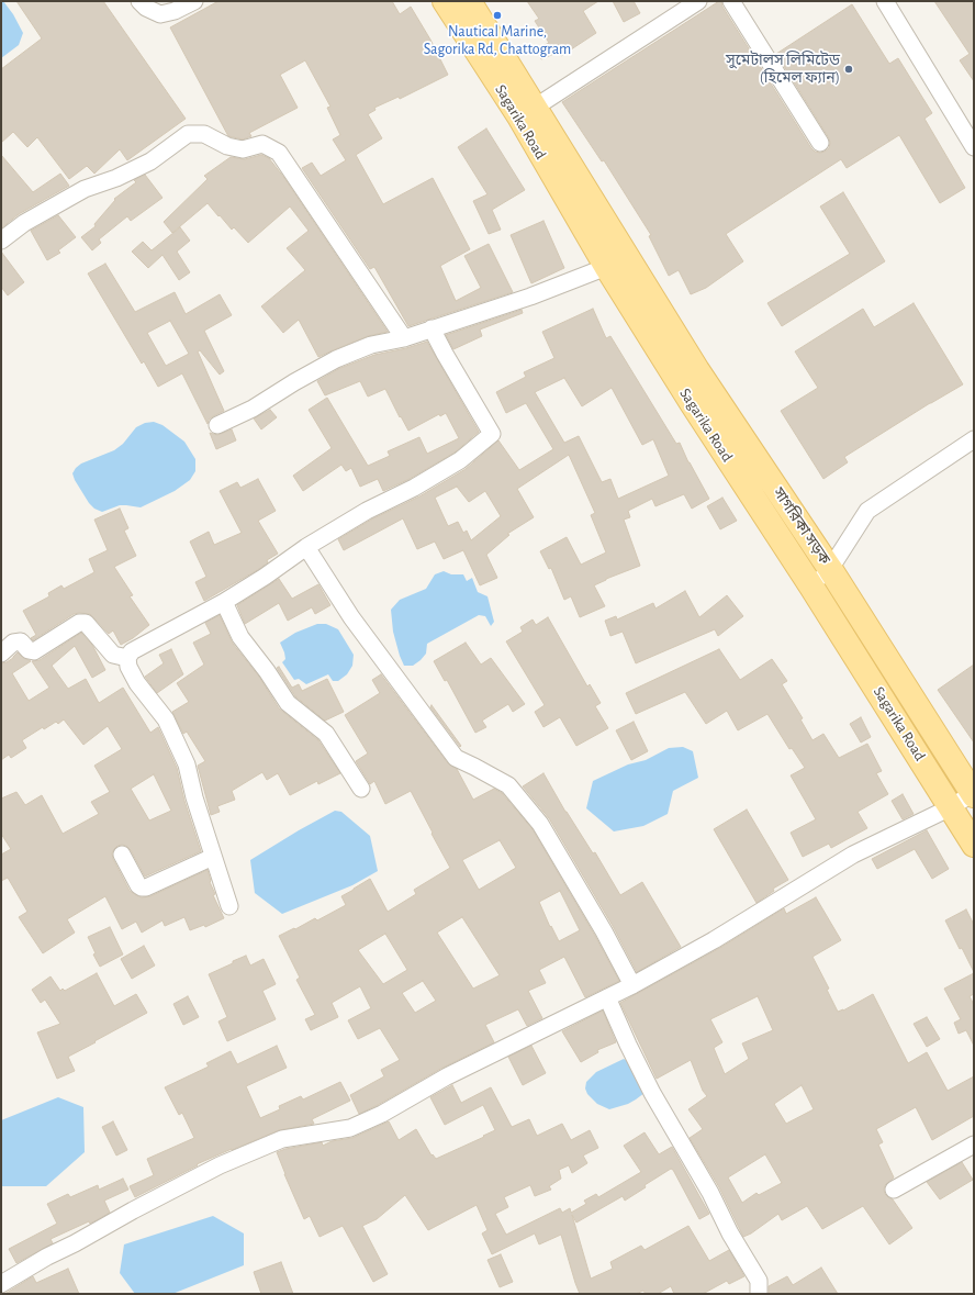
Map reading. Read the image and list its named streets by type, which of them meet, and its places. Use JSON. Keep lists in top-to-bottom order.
{
  "streets": {
    "main road": ["Sagarika Road", "সাগরিকা সড়ক"]
  },
  "crossings": [
    ["Sagarika Road", "সাগরিকা সড়ক"]
  ],
  "places": ["Nautical Marine, Sagorika Rd, Chattogram", "সুমেটালস লিমিটেড (হিমেল ফ্যান)"]
}
